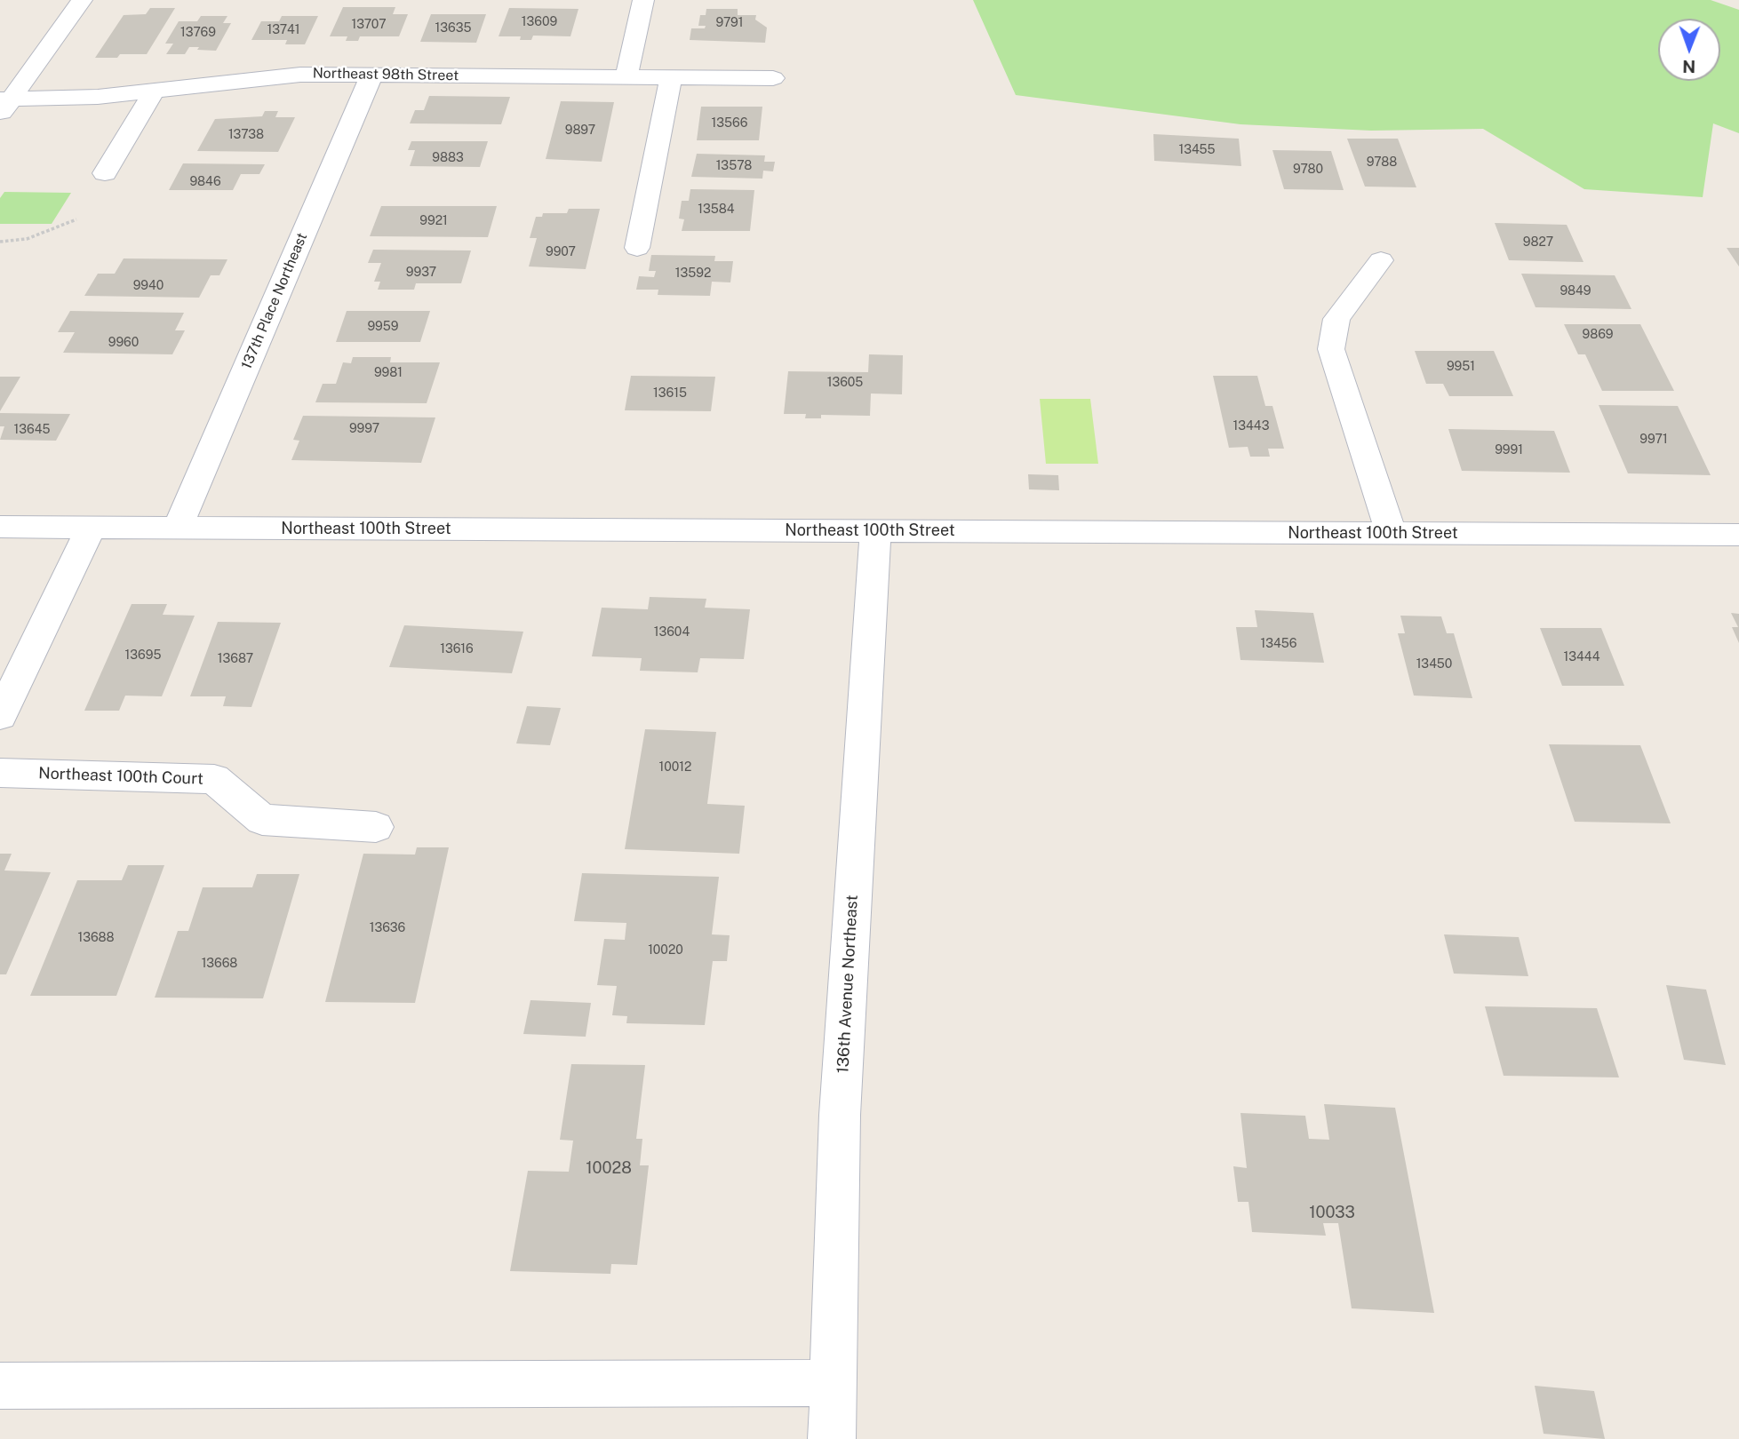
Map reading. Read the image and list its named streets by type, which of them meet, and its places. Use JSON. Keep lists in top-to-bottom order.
{
  "streets": {
    "street": [
      "Northeast 98th Street",
      "137th Place Northeast",
      "Northeast 100th Street",
      "Northeast 100th Court",
      "136th Avenue Northeast"
    ]
  },
  "crossings": [
    ["Northeast 98th Street", "137th Place Northeast"],
    ["137th Place Northeast", "Northeast 100th Street"],
    ["Northeast 100th Street", "136th Avenue Northeast"]
  ],
  "house_numbers": [
    "13609",
    "9791",
    "13707",
    "13635",
    "13741",
    "13769",
    "13566",
    "9897",
    "13738",
    "13455",
    "9883",
    "9788",
    "13578",
    "9780",
    "9846",
    "13584",
    "9921",
    "9827",
    "9907",
    "9937",
    "13592",
    "9940",
    "9849",
    "9959",
    "9869",
    "9960",
    "9951",
    "9981",
    "13605",
    "13615",
    "13443",
    "9997",
    "13645",
    "9971",
    "9991",
    "13604",
    "13456",
    "13616",
    "13695",
    "13444",
    "13687",
    "13450",
    "10012",
    "13636",
    "13688",
    "10020",
    "13668",
    "10028",
    "10033"
  ],
  "north": "bottom"
}
